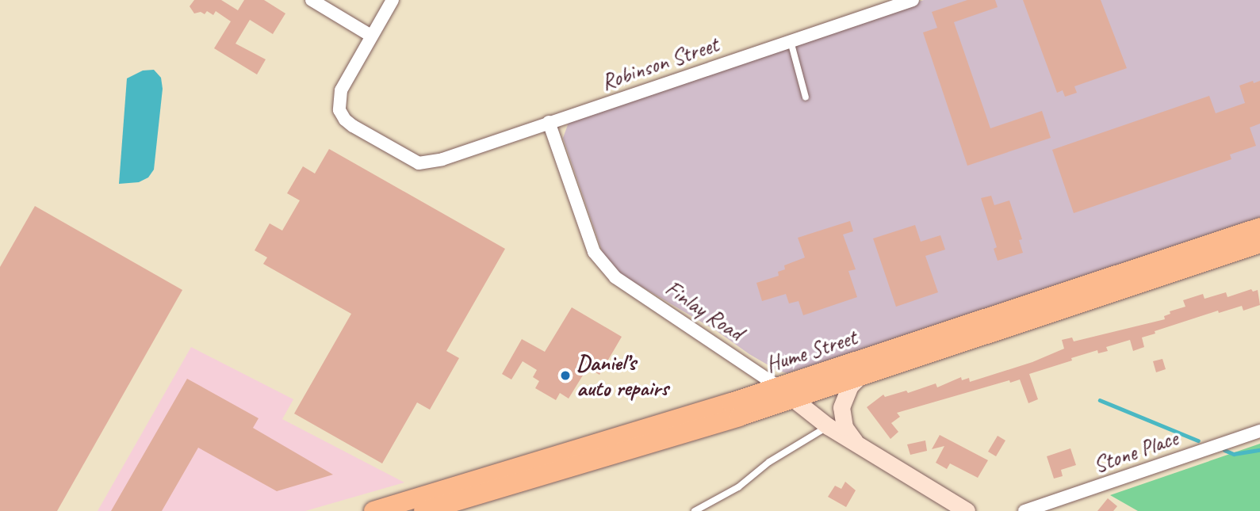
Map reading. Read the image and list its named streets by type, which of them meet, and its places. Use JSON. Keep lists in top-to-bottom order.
{
  "streets": {
    "main road": ["Hume Street"],
    "street": ["Robinson Street", "Finlay Road", "Stone Place"]
  },
  "crossings": [
    ["Robinson Street", "Finlay Road"],
    ["Finlay Road", "Hume Street"]
  ],
  "places": ["Daniel’s auto repairs"]
}
